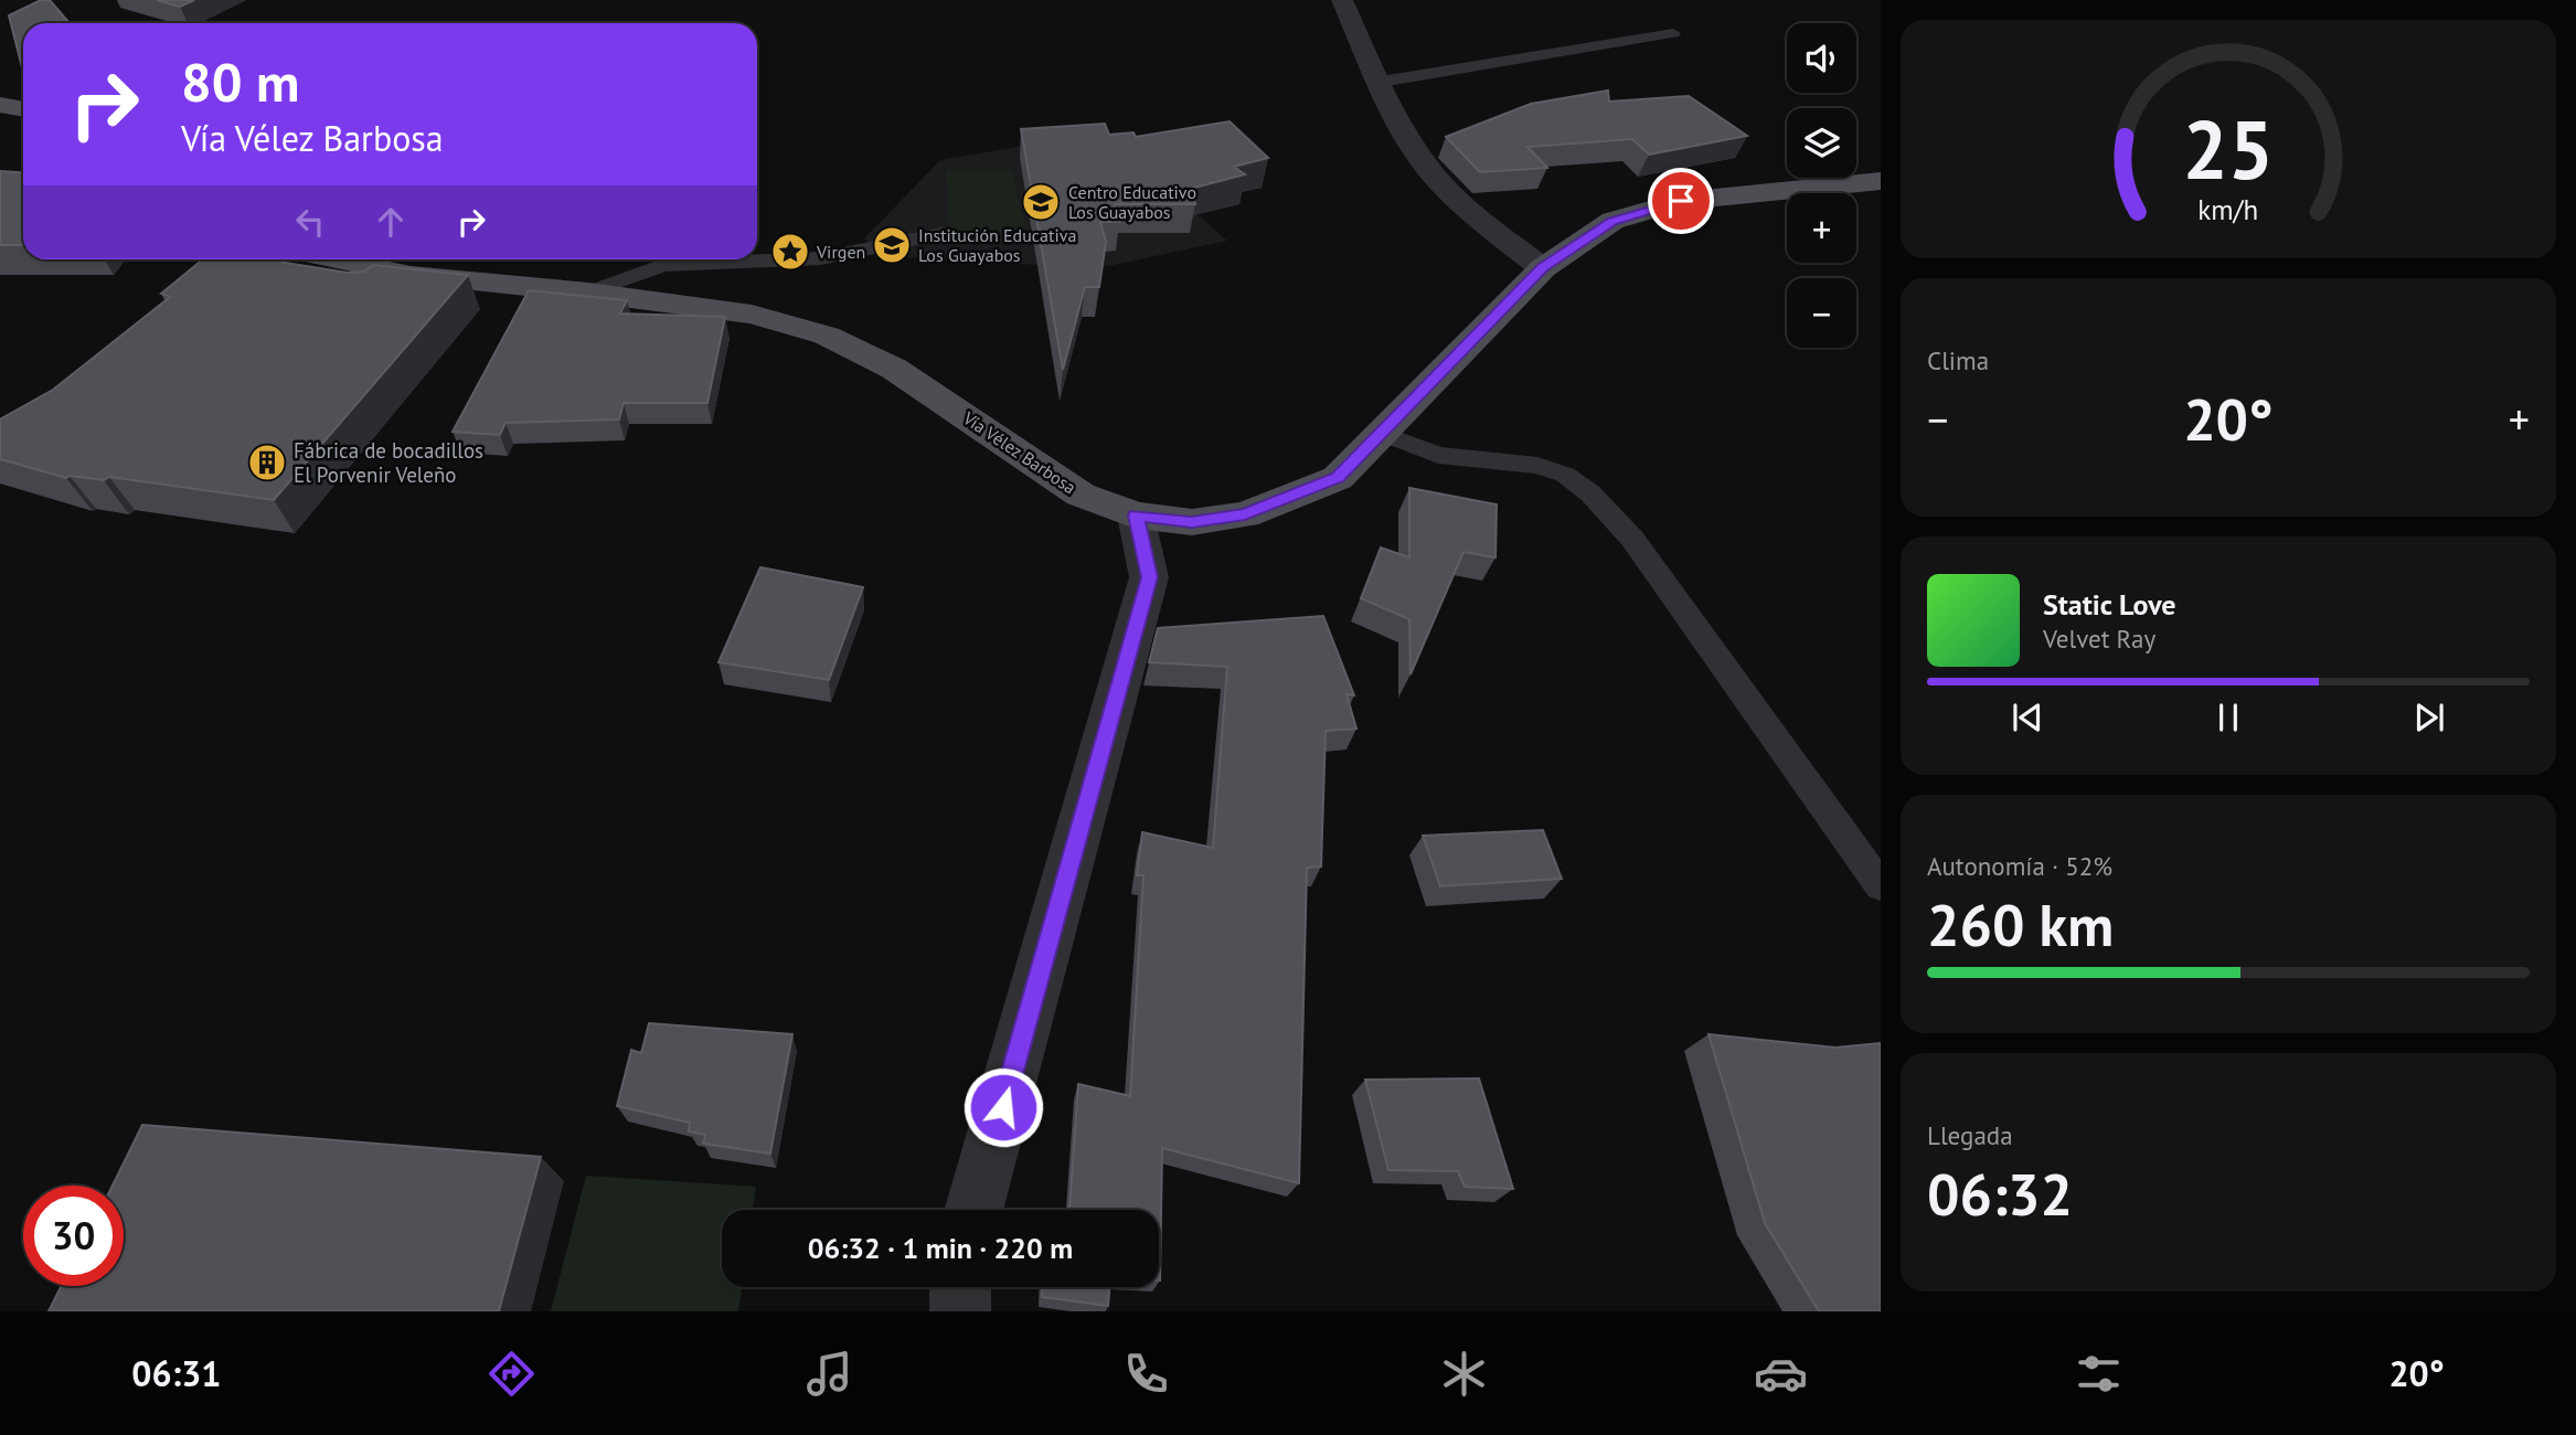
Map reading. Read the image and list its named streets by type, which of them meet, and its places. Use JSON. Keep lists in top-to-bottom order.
{
  "streets": {
    "main road": ["Vía Vélez Barbosa"]
  },
  "places": {
    "school or university": ["Centro Educativo Los Guayabos", "Institución Educativa Los Guayabos"],
    "place": ["Virgen"],
    "building": ["Fábrica de bocadillos El Porvenir Veleño"]
  },
  "page": {
    "map_buttons": ["+", "−"],
    "turn": ["80 m", "Vía Vélez Barbosa"],
    "tile": [
      "Clima",
      ["Autonomía · 52%", "260 km"],
      ["Llegada", "06:32"]
    ],
    "heat": ["−", "20°", "+"],
    "song": ["Static Love", "Velvet Ray"],
    "limit": "30",
    "trip": "06:32 · 1 min · 220 m",
    "tabs": ["06:31", "20°"],
    "gauge": ["25", "km/h"]
  }
}
